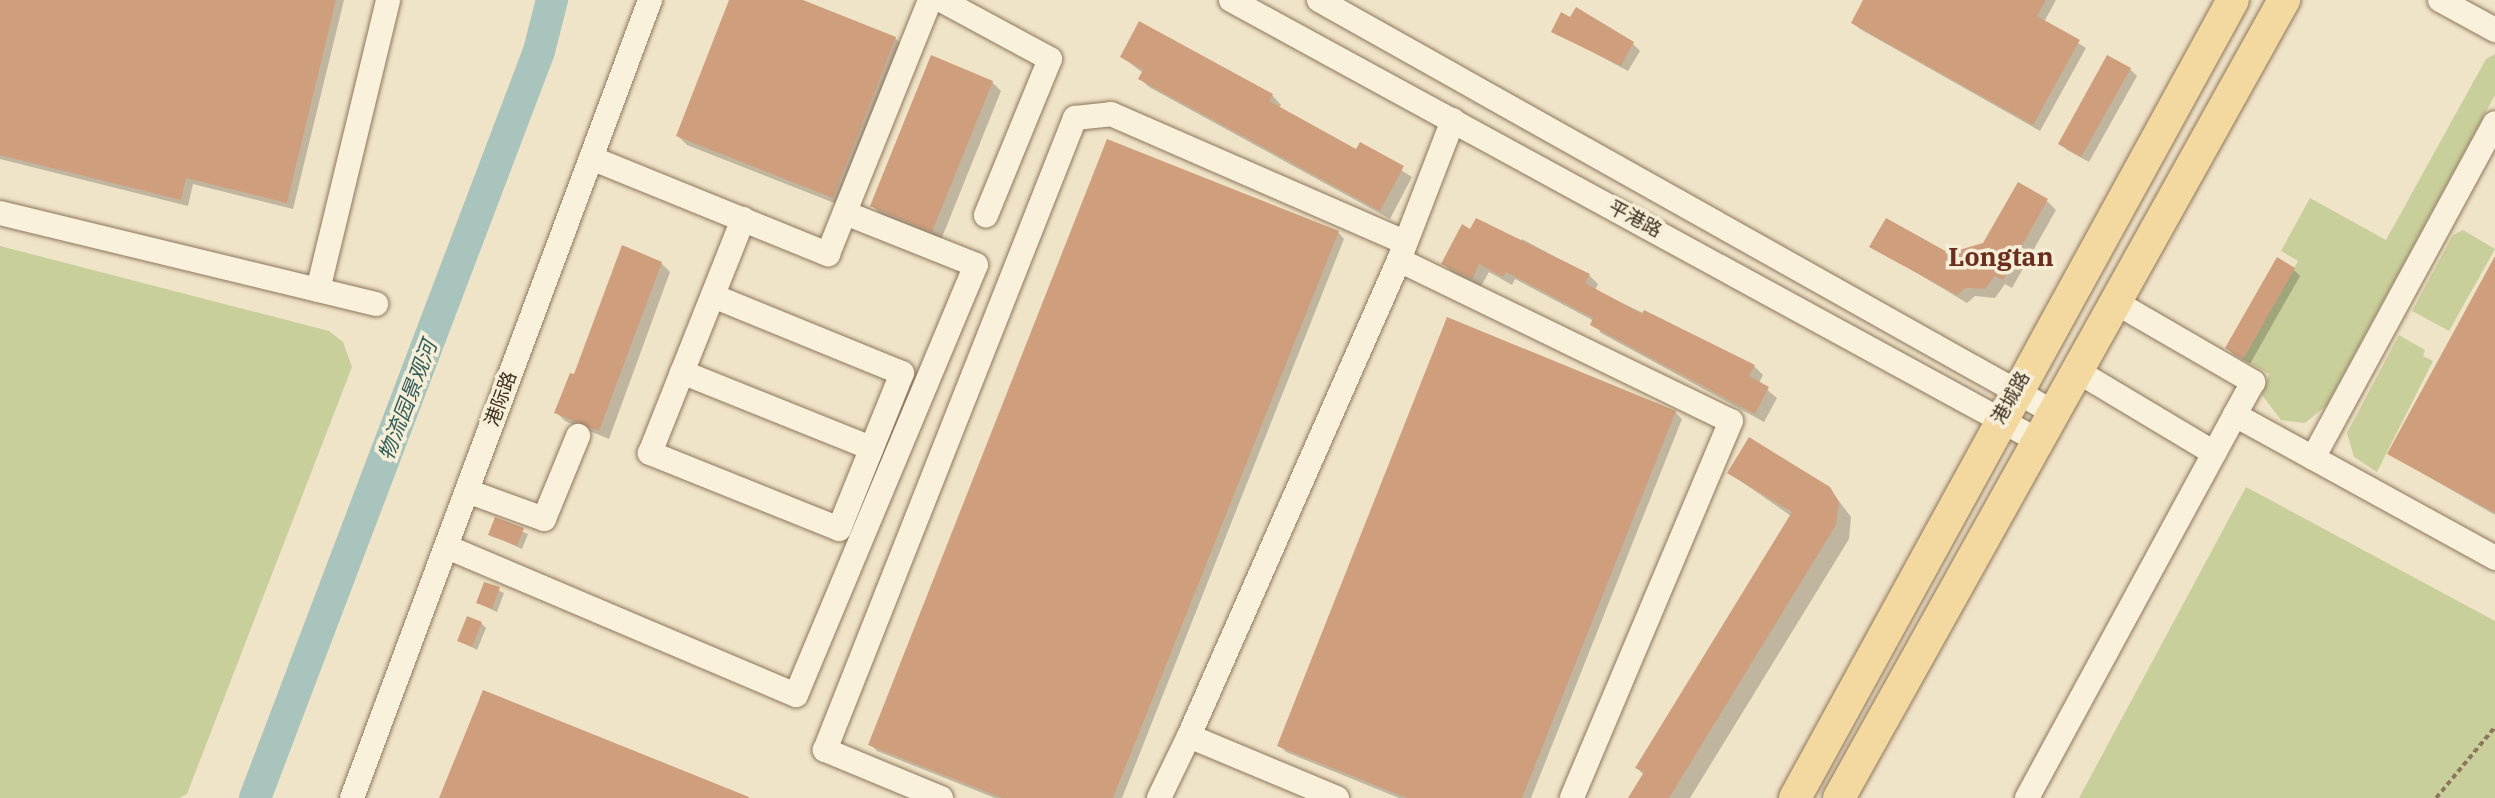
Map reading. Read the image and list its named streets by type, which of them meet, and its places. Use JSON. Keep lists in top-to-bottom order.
{
  "streets": {
    "main road": ["港城路"],
    "street": ["平港路", "港际路"]
  },
  "crossings": [
    ["平港路", "港城路"]
  ],
  "districts": ["Longtan"],
  "water": ["物流园景观河"]
}
